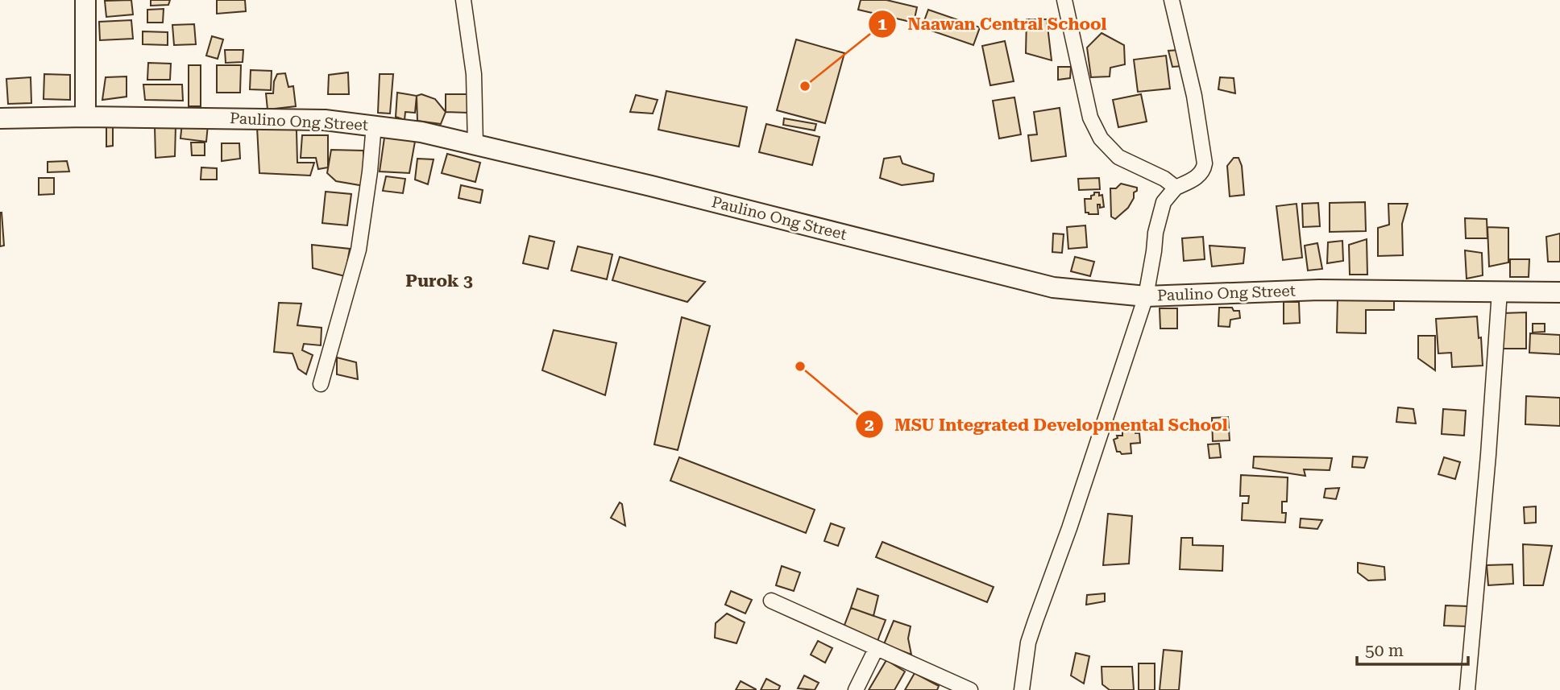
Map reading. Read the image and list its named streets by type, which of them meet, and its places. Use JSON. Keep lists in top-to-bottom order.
{
  "streets": {
    "street": ["Paulino Ong Street"]
  },
  "districts": ["Purok 3"],
  "places": ["Naawan Central School", "MSU Integrated Developmental School"],
  "scale_bar": "50 m"
}
